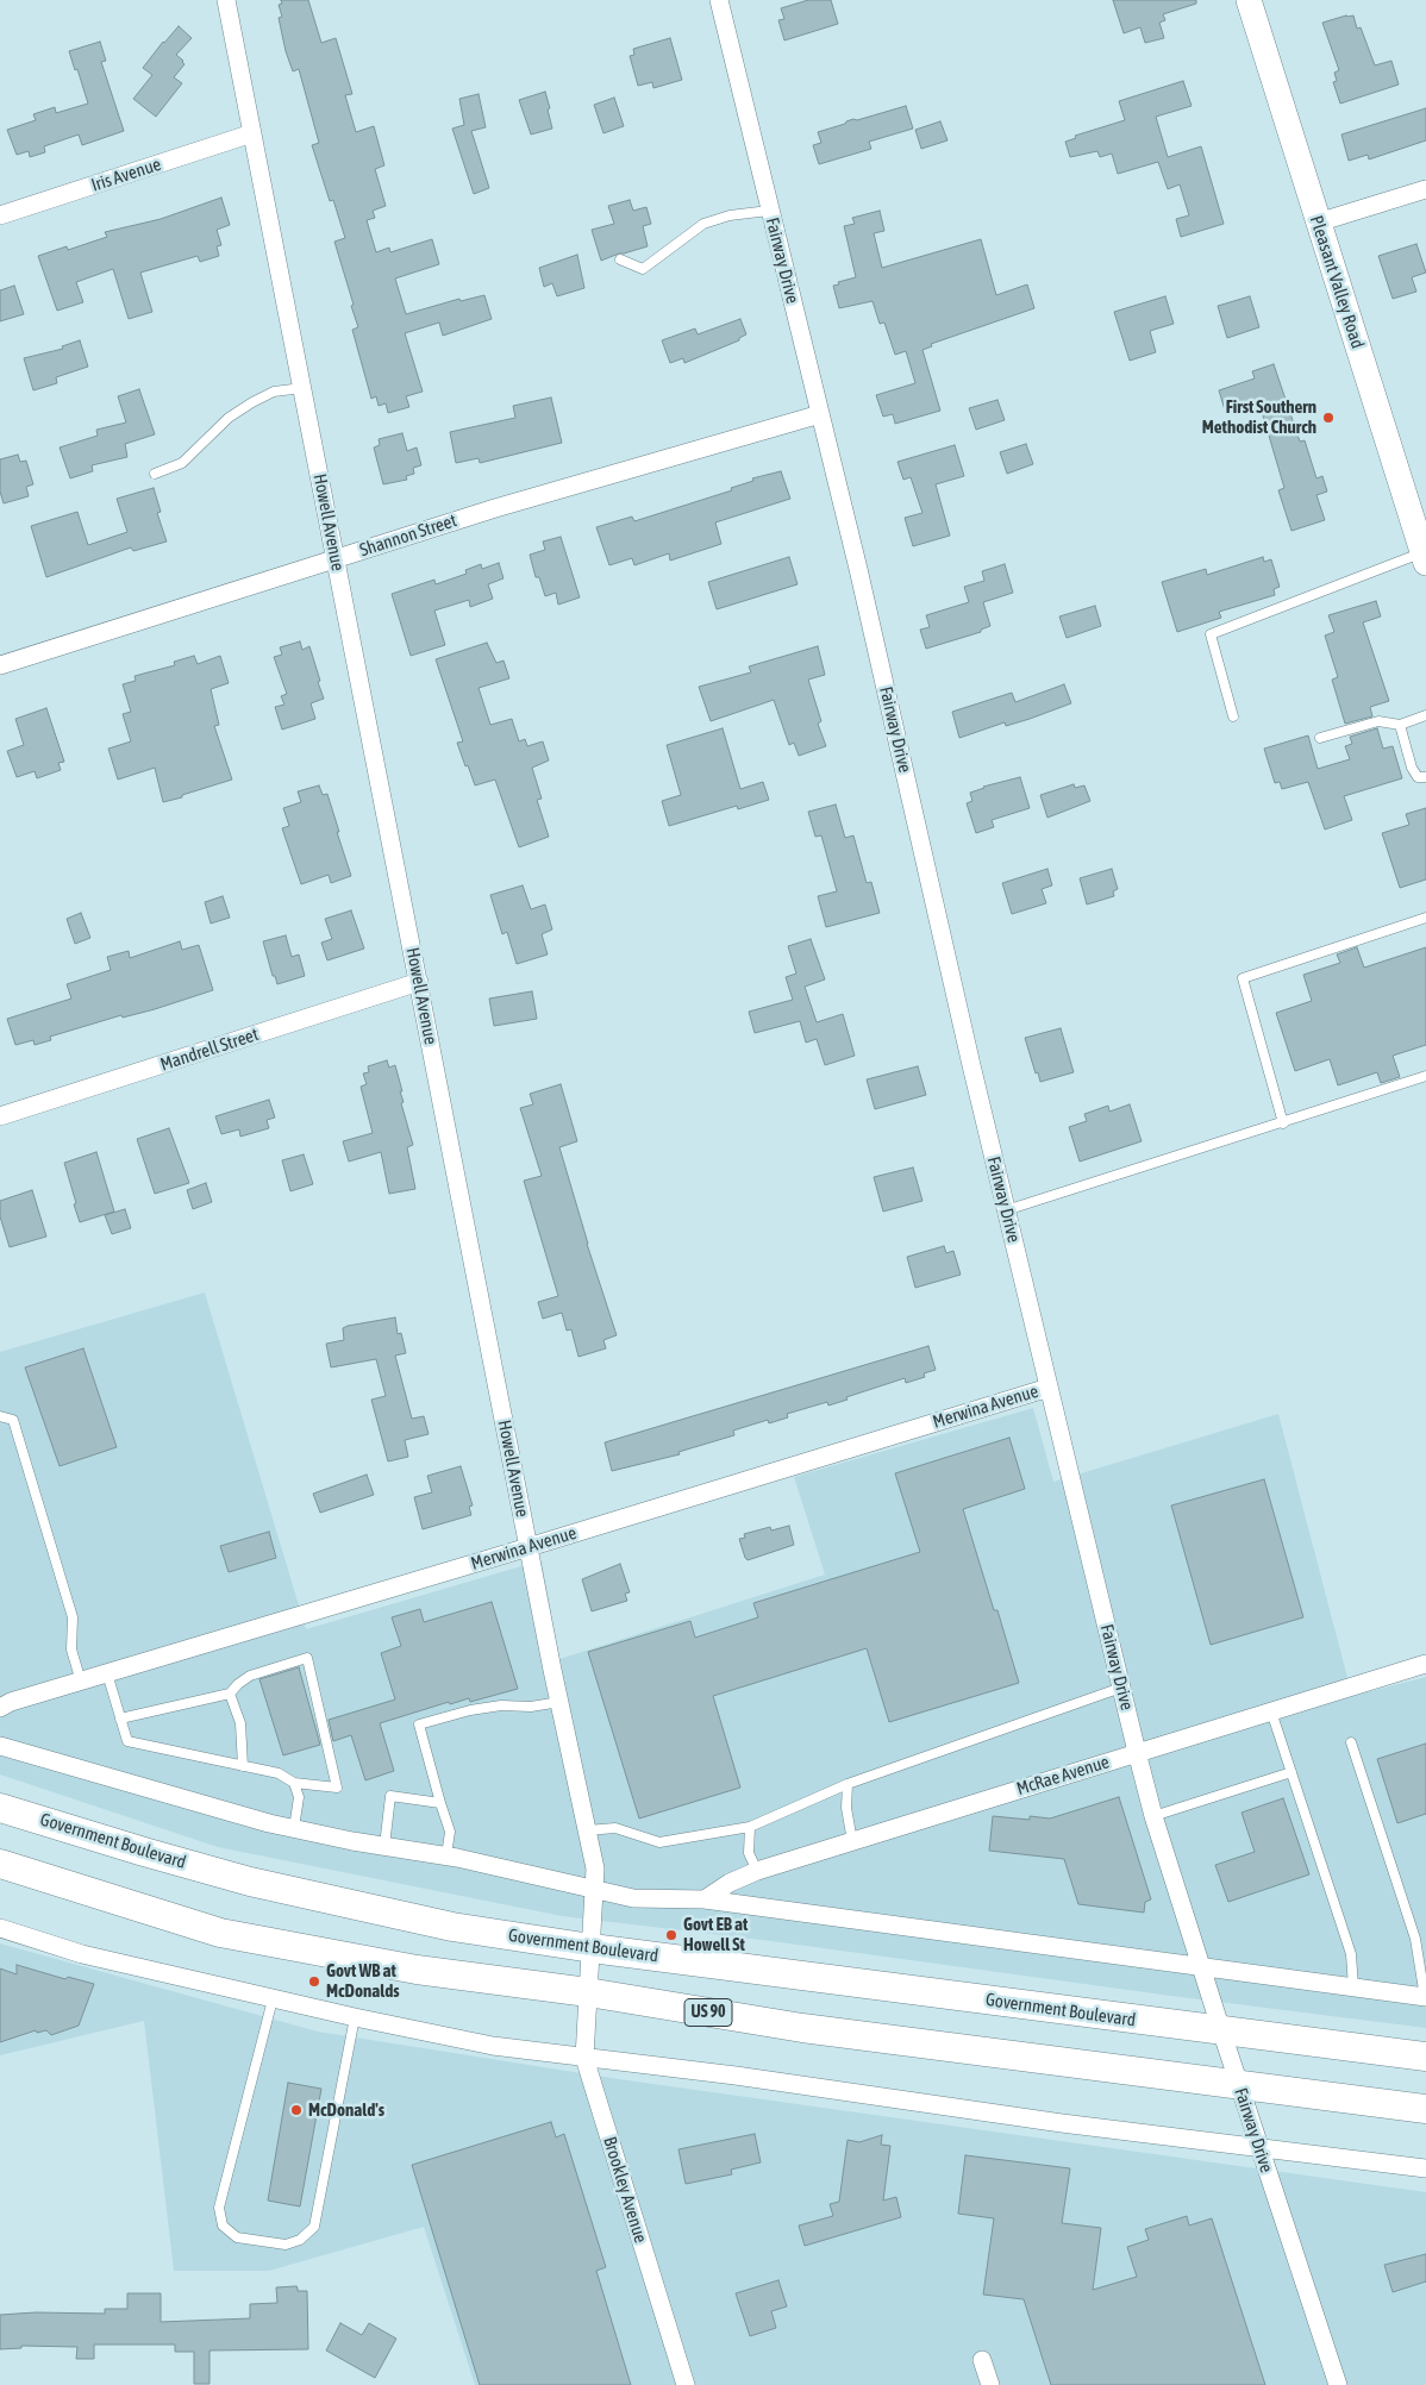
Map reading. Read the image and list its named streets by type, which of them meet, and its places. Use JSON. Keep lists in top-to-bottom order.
{
  "streets": {
    "main road": ["Government Boulevard", "US 90"],
    "street": [
      "Iris Avenue",
      "Fairway Drive",
      "Pleasant Valley Road",
      "Howell Avenue",
      "Shannon Street",
      "Mandrell Street",
      "Merwina Avenue",
      "McRae Avenue",
      "Brookley Avenue"
    ]
  },
  "crossings": [
    ["Iris Avenue", "Howell Avenue"],
    ["Fairway Drive", "Shannon Street"],
    ["Fairway Drive", "Merwina Avenue"],
    ["Fairway Drive", "McRae Avenue"],
    ["Fairway Drive", "Government Boulevard"],
    ["Fairway Drive", "US 90"],
    ["Howell Avenue", "Shannon Street"],
    ["Howell Avenue", "Mandrell Street"],
    ["Howell Avenue", "Merwina Avenue"],
    ["Howell Avenue", "Government Boulevard"],
    ["Howell Avenue", "US 90"],
    ["Howell Avenue", "Brookley Avenue"],
    ["US 90", "Brookley Avenue"]
  ],
  "places": [
    "First Southern Methodist Church",
    "Govt EB at Howell St",
    "Govt WB at McDonalds",
    "McDonald's"
  ]
}
